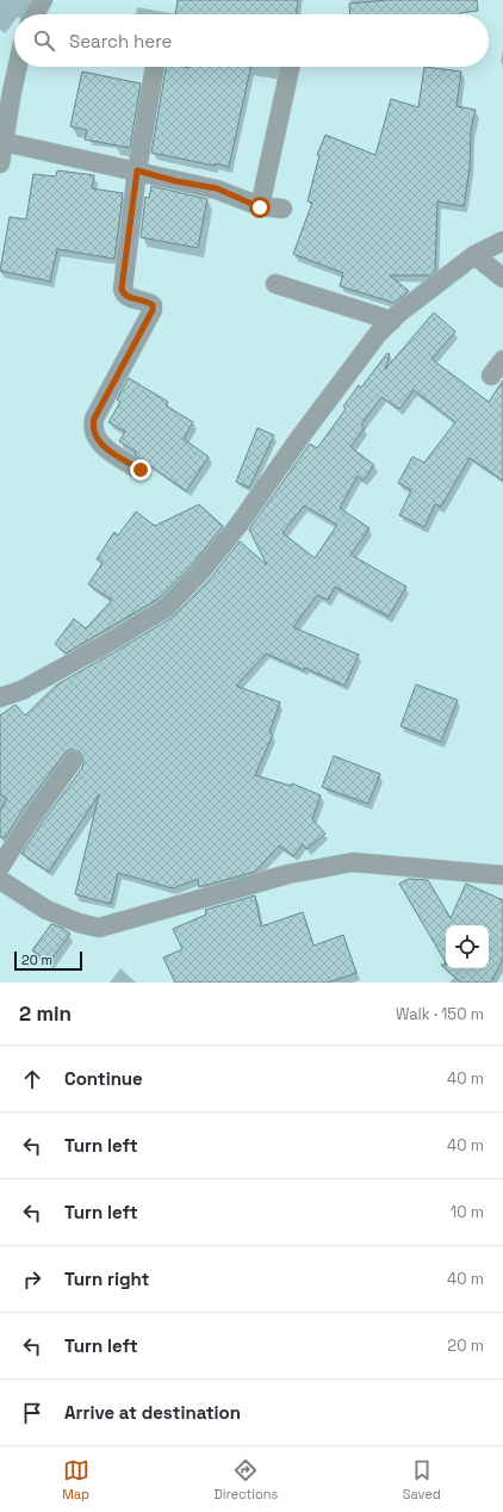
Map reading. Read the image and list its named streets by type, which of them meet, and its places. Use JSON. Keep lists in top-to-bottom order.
{
  "scale_bar": "20 m",
  "page": {
    "search": "Search here",
    "scale": "20 m",
    "heading": ["2 min", "Walk · 150 m"],
    "list": [
      ["Continue", "40 m"],
      ["Turn left", "40 m"],
      ["Turn left", "10 m"],
      ["Turn right", "40 m"],
      ["Turn left", "20 m"],
      "Arrive at destination"
    ],
    "nav": ["Map", "Directions", "Saved"]
  }
}
